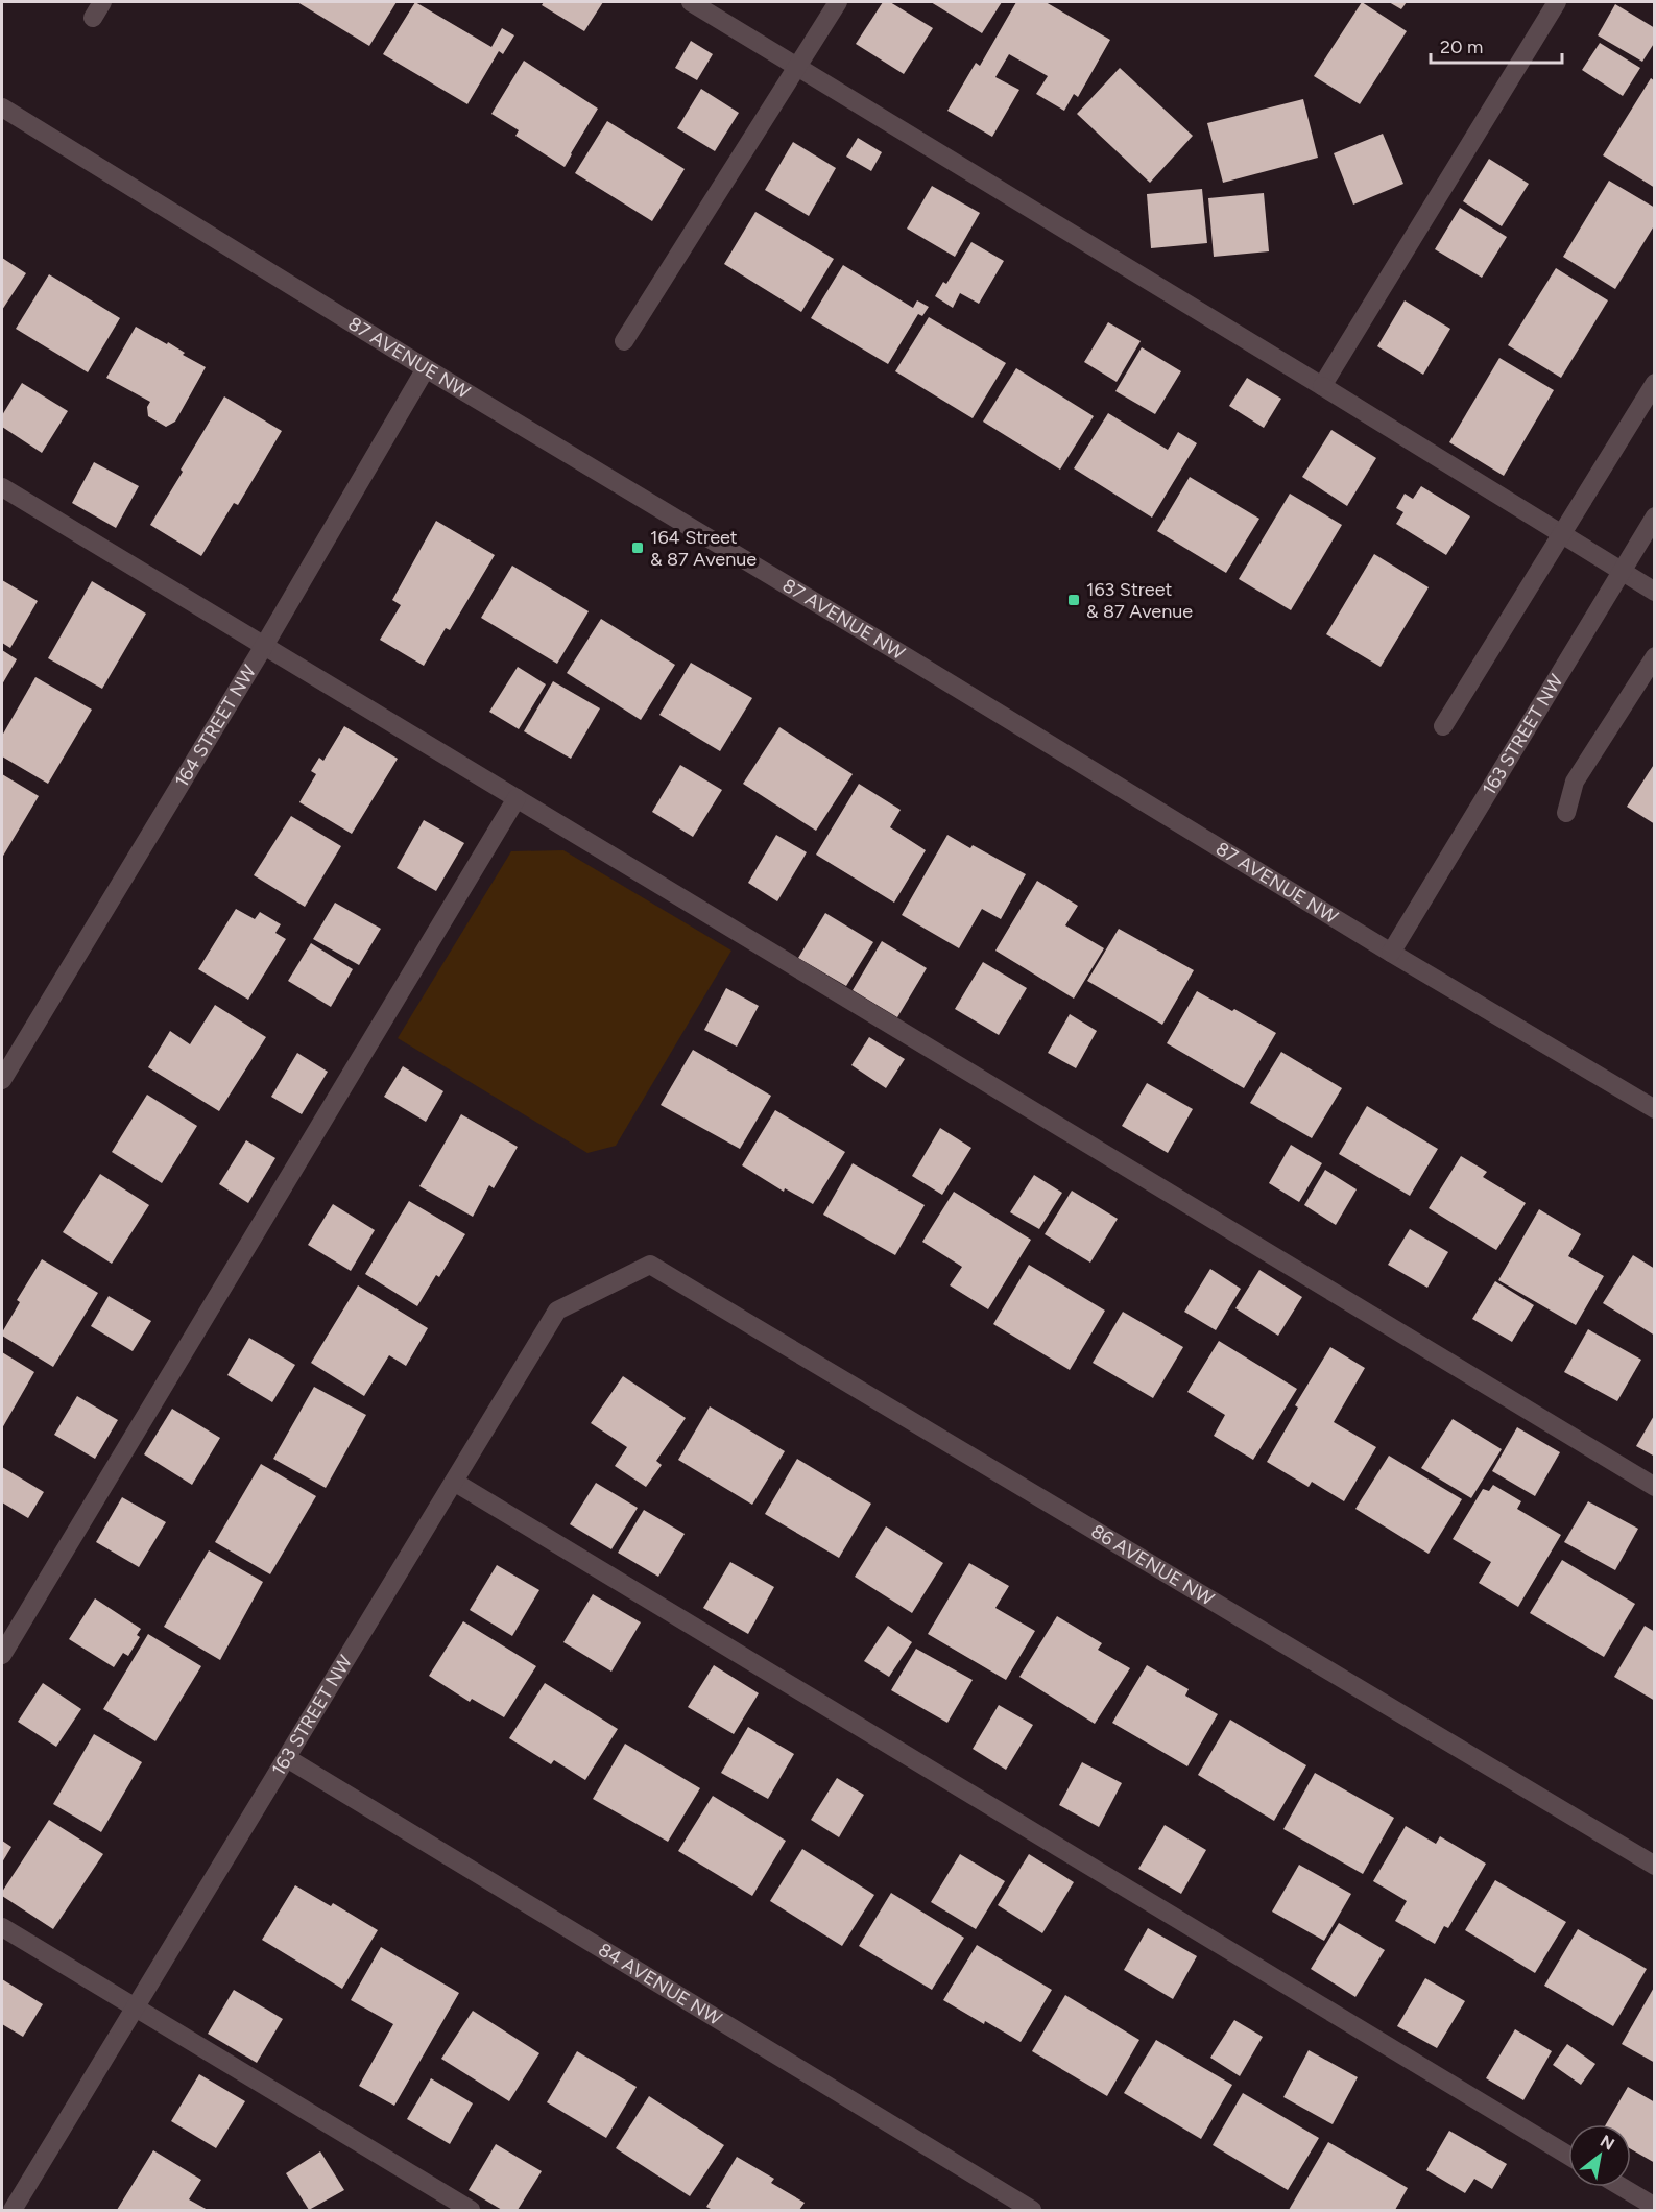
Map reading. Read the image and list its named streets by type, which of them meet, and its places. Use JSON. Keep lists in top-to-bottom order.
{
  "streets": {
    "street": [
      "87 AVENUE NW",
      "164 STREET NW",
      "163 STREET NW",
      "86 AVENUE NW",
      "84 AVENUE NW"
    ]
  },
  "crossings": [
    ["87 AVENUE NW", "164 STREET NW"],
    ["87 AVENUE NW", "163 STREET NW"],
    ["163 STREET NW", "86 AVENUE NW"],
    ["163 STREET NW", "84 AVENUE NW"]
  ],
  "places": {
    "transit": ["164 Street & 87 Avenue", "163 Street & 87 Avenue"]
  },
  "scale_bar": "20 m",
  "north": "top right"
}
